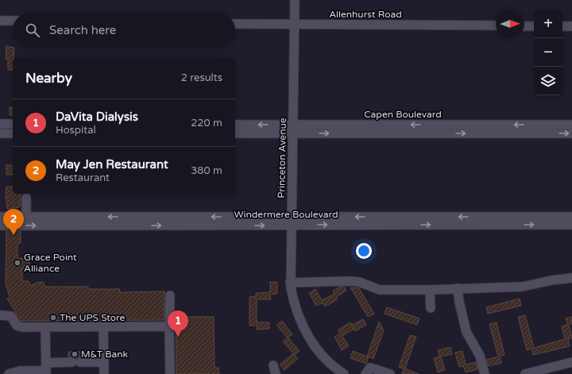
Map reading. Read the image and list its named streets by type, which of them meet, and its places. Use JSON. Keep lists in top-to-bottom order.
{
  "streets": {
    "street": [
      "Allenhurst Road",
      "Capen Boulevard",
      "Princeton Avenue",
      "Windermere Boulevard"
    ]
  },
  "crossings": [
    ["Allenhurst Road", "Princeton Avenue"],
    ["Capen Boulevard", "Princeton Avenue"],
    ["Princeton Avenue", "Windermere Boulevard"]
  ],
  "places": ["Grace Point Alliance", "The UPS Store", "M&T Bank"],
  "north": "right",
  "page": {
    "map_buttons": ["+", "−"],
    "search": "Search here",
    "heading": ["Nearby", "2 results"],
    "list": [
      {
        "mark": "1",
        "name": "DaVita Dialysis",
        "note": "Hospital",
        "value": "220 m"
      },
      {
        "mark": "2",
        "name": "May Jen Restaurant",
        "note": "Restaurant",
        "value": "380 m"
      }
    ],
    "pins": ["2", "1"]
  }
}
